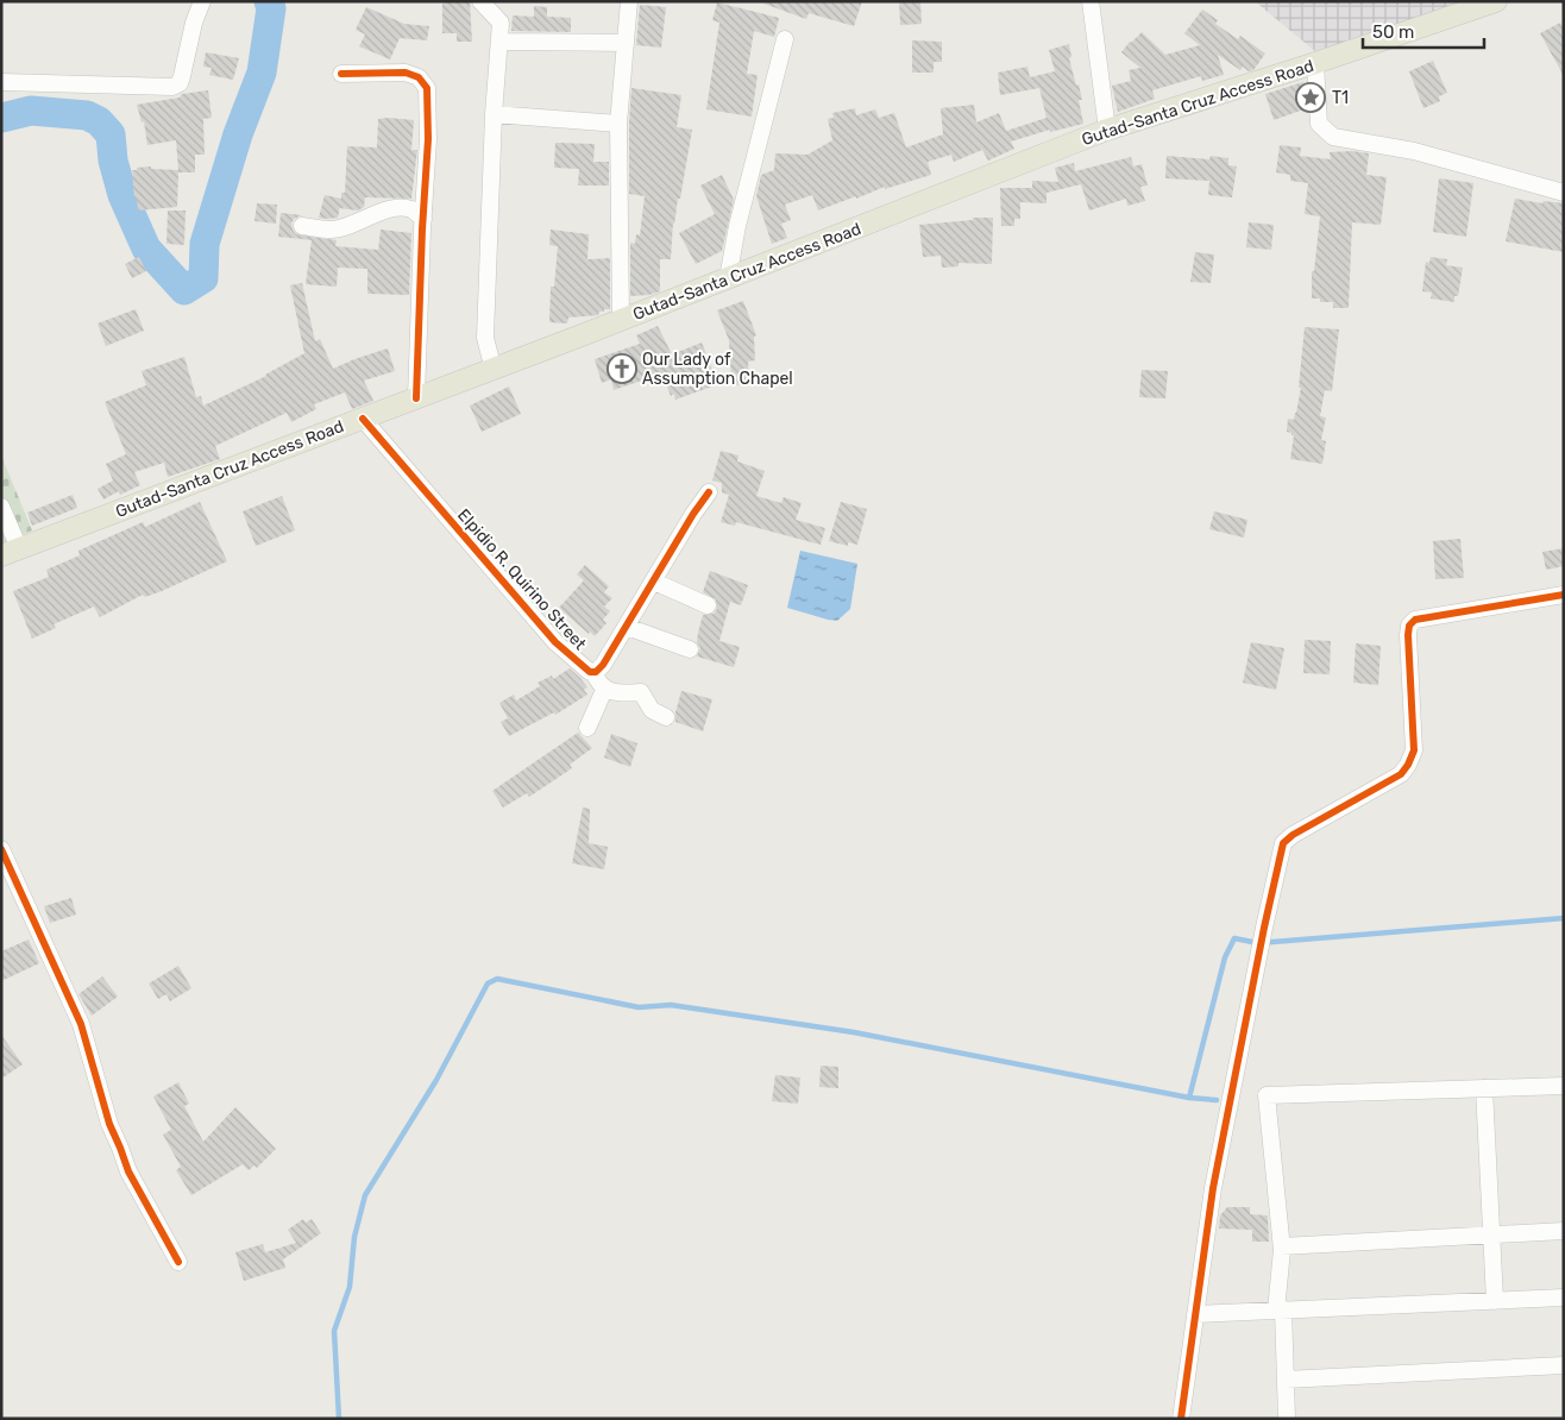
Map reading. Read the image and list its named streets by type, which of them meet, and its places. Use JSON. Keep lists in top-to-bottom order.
{
  "streets": {
    "main road": ["Gutad-Santa Cruz Access Road"],
    "street": ["Elpidio R. Quirino Street"]
  },
  "crossings": [
    ["Gutad-Santa Cruz Access Road", "Elpidio R. Quirino Street"]
  ],
  "places": {
    "place": ["T1"],
    "church": ["Our Lady of Assumption Chapel"]
  },
  "scale_bar": "50 m"
}
